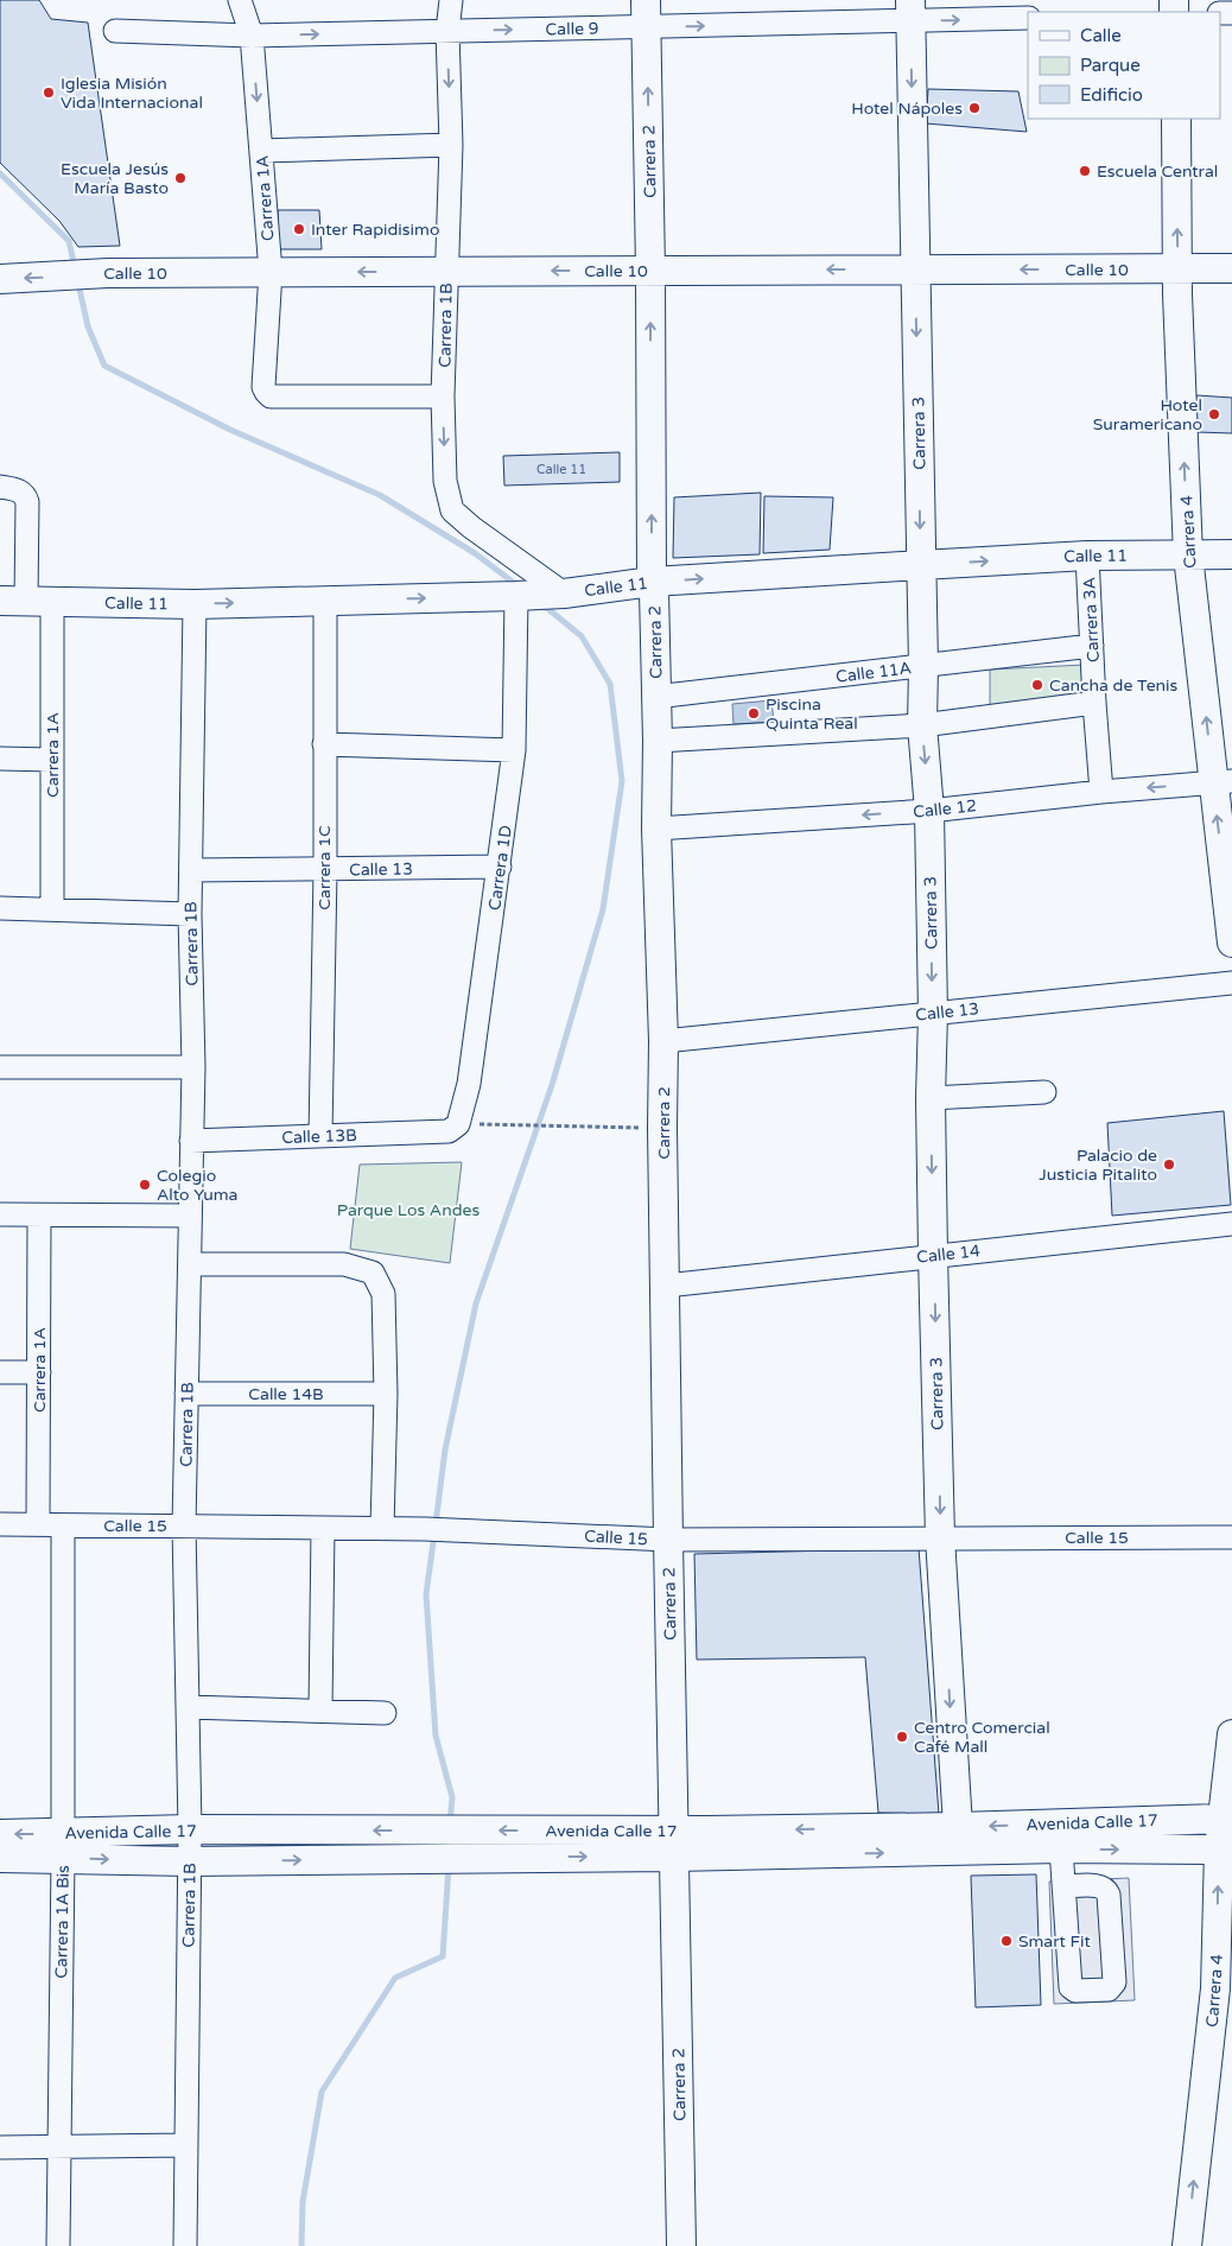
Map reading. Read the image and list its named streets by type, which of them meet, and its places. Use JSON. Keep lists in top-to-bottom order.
{
  "streets": {
    "main road": [
      "Carrera 2",
      "Calle 10",
      "Carrera 3",
      "Carrera 4",
      "Calle 11",
      "Avenida Calle 17"
    ],
    "street": [
      "Calle 9",
      "Carrera 1A",
      "Carrera 1B",
      "Carrera 3A",
      "Calle 11A",
      "Calle 12",
      "Carrera 1C",
      "Carrera 1D",
      "Calle 13",
      "Calle 13B",
      "Calle 14",
      "Calle 14B",
      "Calle 15",
      "Carrera 1A Bis"
    ]
  },
  "crossings": [
    ["Calle 9", "Carrera 2"],
    ["Calle 9", "Carrera 1A"],
    ["Calle 9", "Carrera 1B"],
    ["Calle 9", "Carrera 3"],
    ["Carrera 2", "Calle 10"],
    ["Carrera 2", "Calle 11"],
    ["Carrera 2", "Calle 11A"],
    ["Carrera 2", "Calle 12"],
    ["Carrera 2", "Calle 13"],
    ["Carrera 2", "Calle 14"],
    ["Carrera 2", "Calle 15"],
    ["Carrera 2", "Avenida Calle 17"],
    ["Carrera 1A", "Calle 10"],
    ["Carrera 1A", "Carrera 1B"],
    ["Carrera 1A", "Calle 11"],
    ["Carrera 1A", "Calle 15"],
    ["Calle 10", "Carrera 1B"],
    ["Calle 10", "Carrera 3"],
    ["Calle 10", "Carrera 4"],
    ["Carrera 1B", "Calle 11"],
    ["Carrera 1B", "Carrera 1D"],
    ["Carrera 1B", "Calle 13"],
    ["Carrera 1B", "Calle 13B"],
    ["Carrera 1B", "Calle 14B"],
    ["Carrera 1B", "Calle 15"],
    ["Carrera 1B", "Avenida Calle 17"],
    ["Carrera 3", "Calle 11"],
    ["Carrera 3", "Calle 11A"],
    ["Carrera 3", "Calle 12"],
    ["Carrera 3", "Calle 13"],
    ["Carrera 3", "Calle 14"],
    ["Carrera 3", "Calle 15"],
    ["Carrera 3", "Avenida Calle 17"],
    ["Carrera 4", "Calle 11"],
    ["Carrera 4", "Calle 12"],
    ["Carrera 4", "Avenida Calle 17"],
    ["Calle 11", "Carrera 3A"],
    ["Calle 11", "Carrera 1C"],
    ["Calle 11", "Carrera 1D"],
    ["Carrera 3A", "Calle 11A"],
    ["Carrera 3A", "Calle 12"],
    ["Carrera 1C", "Calle 13"],
    ["Carrera 1C", "Calle 13B"],
    ["Carrera 1D", "Calle 13"],
    ["Carrera 1D", "Calle 13B"],
    ["Calle 15", "Carrera 1A Bis"],
    ["Avenida Calle 17", "Carrera 1A Bis"]
  ],
  "one_way": [
    "Calle 9",
    "Calle 10",
    "Carrera 3",
    "Carrera 4",
    "Calle 11"
  ],
  "parks": ["Parque Los Andes"],
  "places": [
    "Iglesia Misión Vida Internacional",
    "Hotel Nápoles",
    "Escuela Central",
    "Escuela Jesús María Basto",
    "Inter Rapidisimo",
    "Hotel Suramericano",
    "Cancha de Tenis",
    "Piscina Quinta Real",
    "Palacio de Justicia Pitalito",
    "Colegio Alto Yuma",
    "Centro Comercial Café Mall",
    "Smart Fit"
  ],
  "house_numbers": ["Calle 11"],
  "legend": ["Calle", "Parque", "Edificio"]
}
